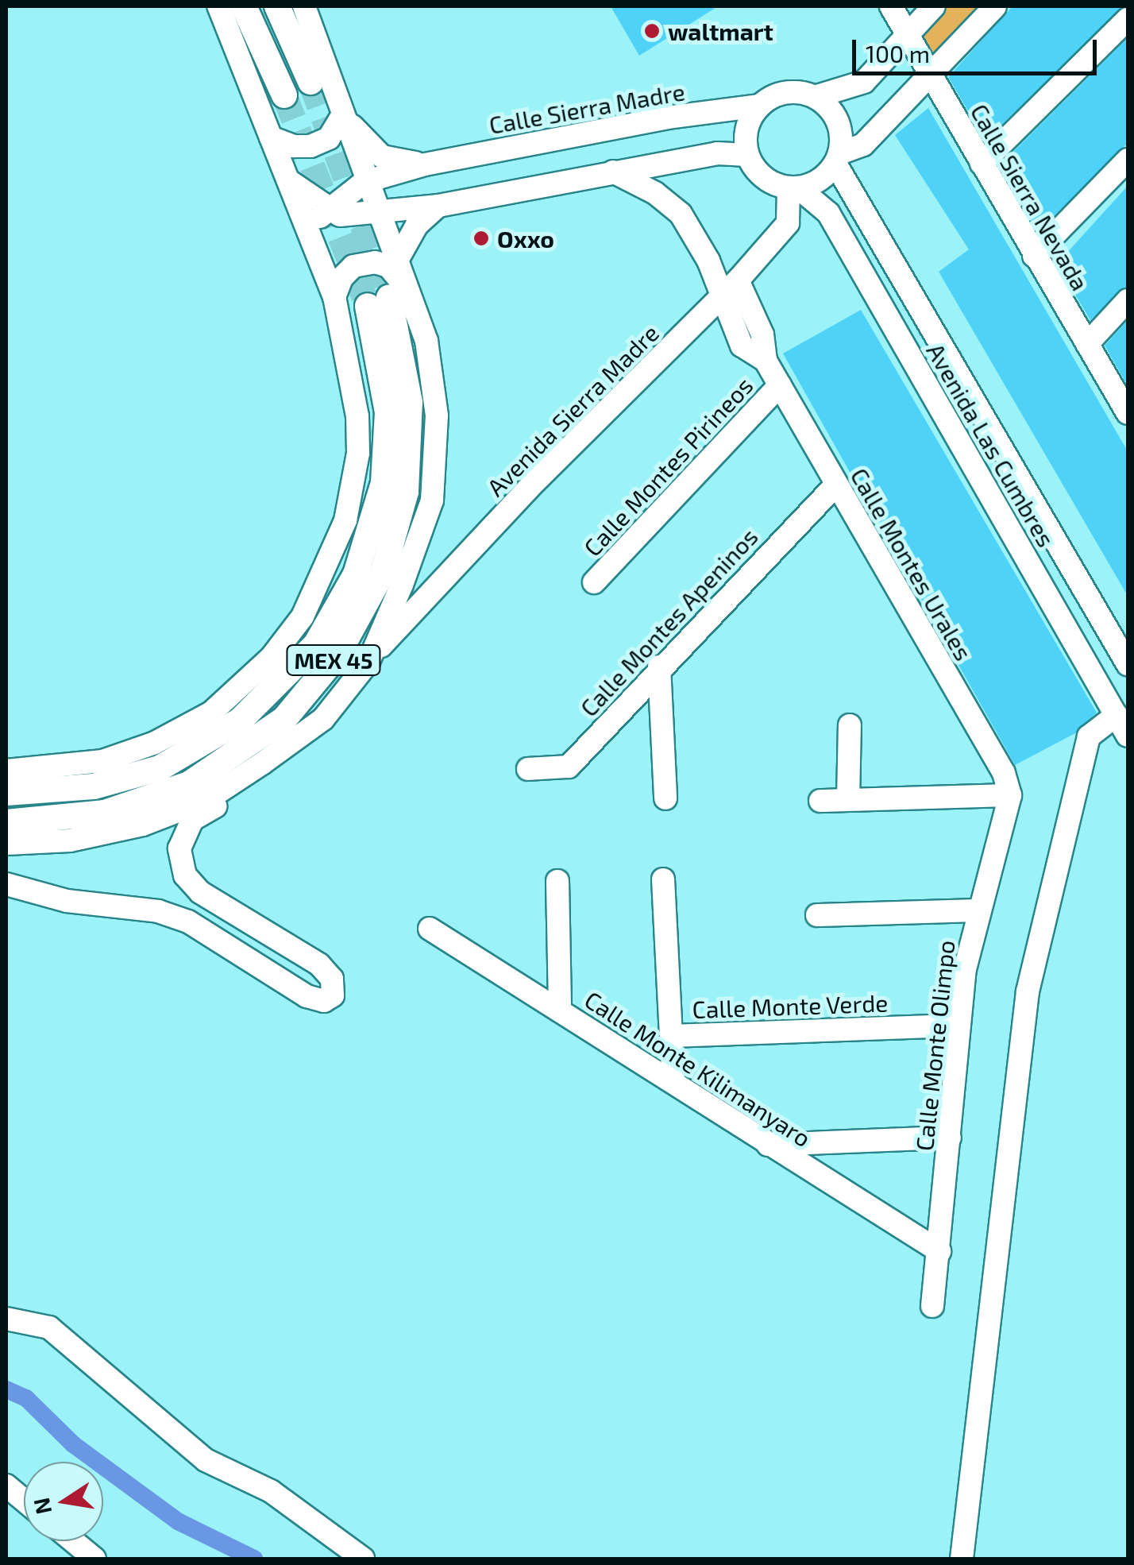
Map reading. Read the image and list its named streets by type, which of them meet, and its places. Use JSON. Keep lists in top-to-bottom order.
{
  "streets": {
    "main road": ["MEX 45"],
    "street": [
      "Calle Sierra Madre",
      "Calle Sierra Nevada",
      "Avenida Sierra Madre",
      "Avenida Las Cumbres",
      "Calle Montes Pirineos",
      "Calle Montes Urales",
      "Calle Montes Apeninos",
      "Calle Monte Verde",
      "Calle Monte Olimpo",
      "Calle Monte Kilimanyaro"
    ]
  },
  "crossings": [
    ["Calle Sierra Madre", "Avenida Sierra Madre"],
    ["Calle Sierra Madre", "Avenida Las Cumbres"],
    ["Avenida Sierra Madre", "Avenida Las Cumbres"],
    ["Avenida Sierra Madre", "Calle Montes Urales"],
    ["Calle Montes Pirineos", "Calle Montes Urales"],
    ["Calle Montes Urales", "Calle Montes Apeninos"],
    ["Calle Montes Urales", "Calle Monte Olimpo"],
    ["Calle Monte Verde", "Calle Monte Olimpo"],
    ["Calle Monte Olimpo", "Calle Monte Kilimanyaro"]
  ],
  "places": ["waltmart", "Oxxo"],
  "scale_bar": "100 m",
  "north": "left"
}
